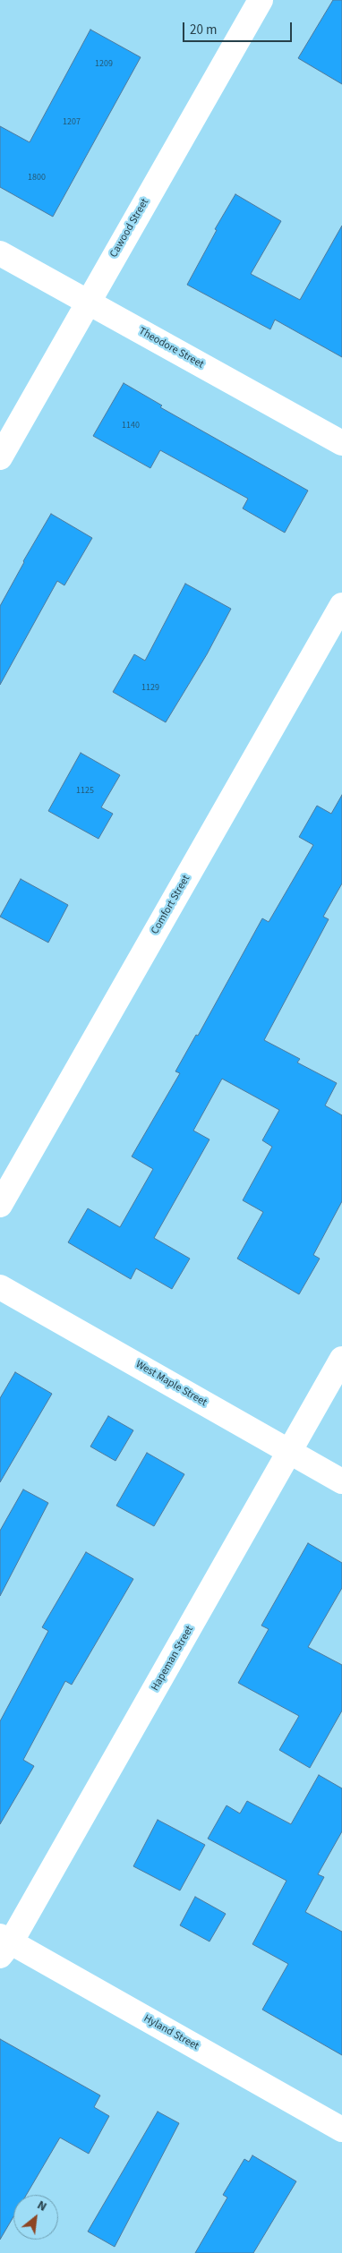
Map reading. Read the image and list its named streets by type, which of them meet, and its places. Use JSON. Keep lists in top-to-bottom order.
{
  "streets": {
    "street": [
      "Cawood Street",
      "Theodore Street",
      "Comfort Street",
      "West Maple Street",
      "Hapeman Street",
      "Hyland Street"
    ]
  },
  "crossings": [
    ["Cawood Street", "Theodore Street"],
    ["West Maple Street", "Hapeman Street"],
    ["Hapeman Street", "Hyland Street"]
  ],
  "house_numbers": [
    "1209",
    "1207",
    "1800",
    "1140",
    "1129",
    "1125"
  ],
  "scale_bar": "20 m",
  "north": "top right"
}
